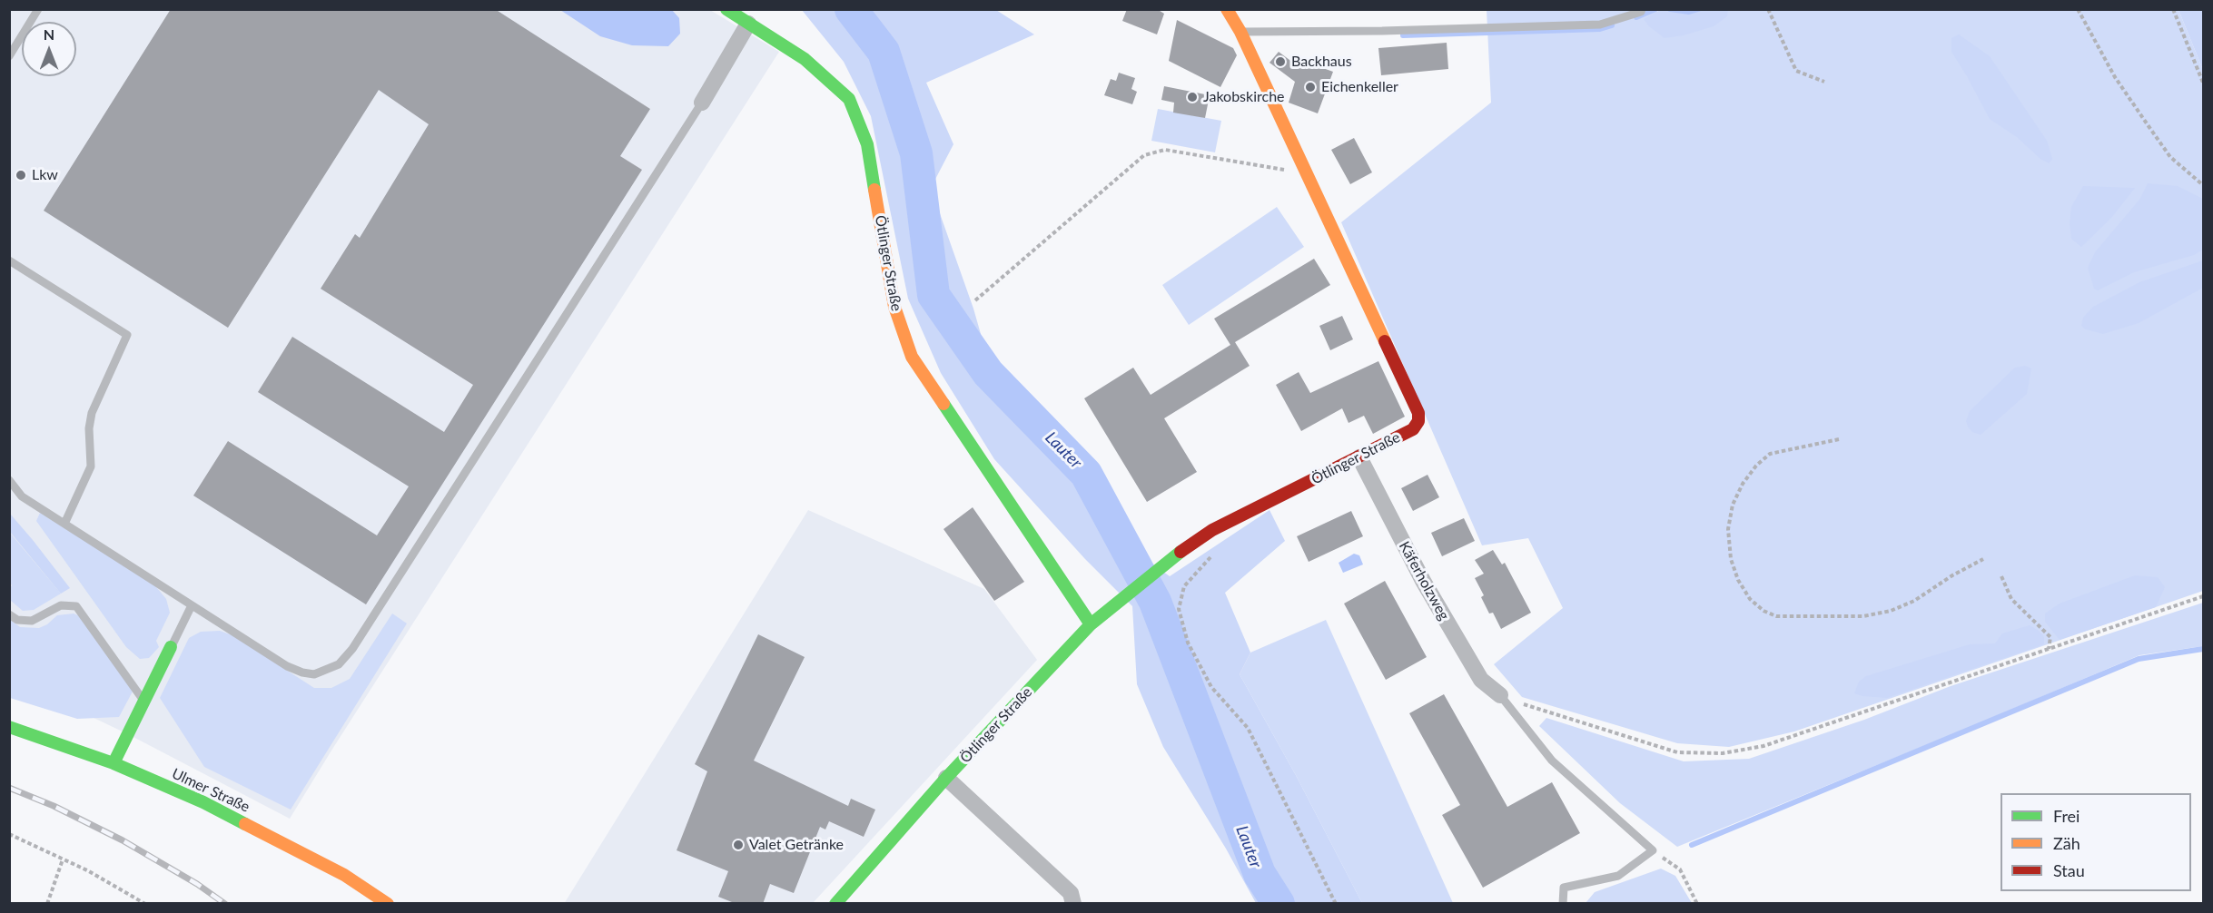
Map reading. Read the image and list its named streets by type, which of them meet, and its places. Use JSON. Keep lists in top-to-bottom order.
{
  "streets": {
    "street": ["Ötlinger Straße", "Käferholzweg", "Ulmer Straße"]
  },
  "crossings": [
    ["Ötlinger Straße", "Käferholzweg"]
  ],
  "water": ["Lauter"],
  "places": [
    "Backhaus",
    "Eichenkeller",
    "Jakobskirche",
    "Lkw",
    "Valet Getränke"
  ],
  "legend": ["Frei", "Zäh", "Stau"],
  "north": "top"
}
